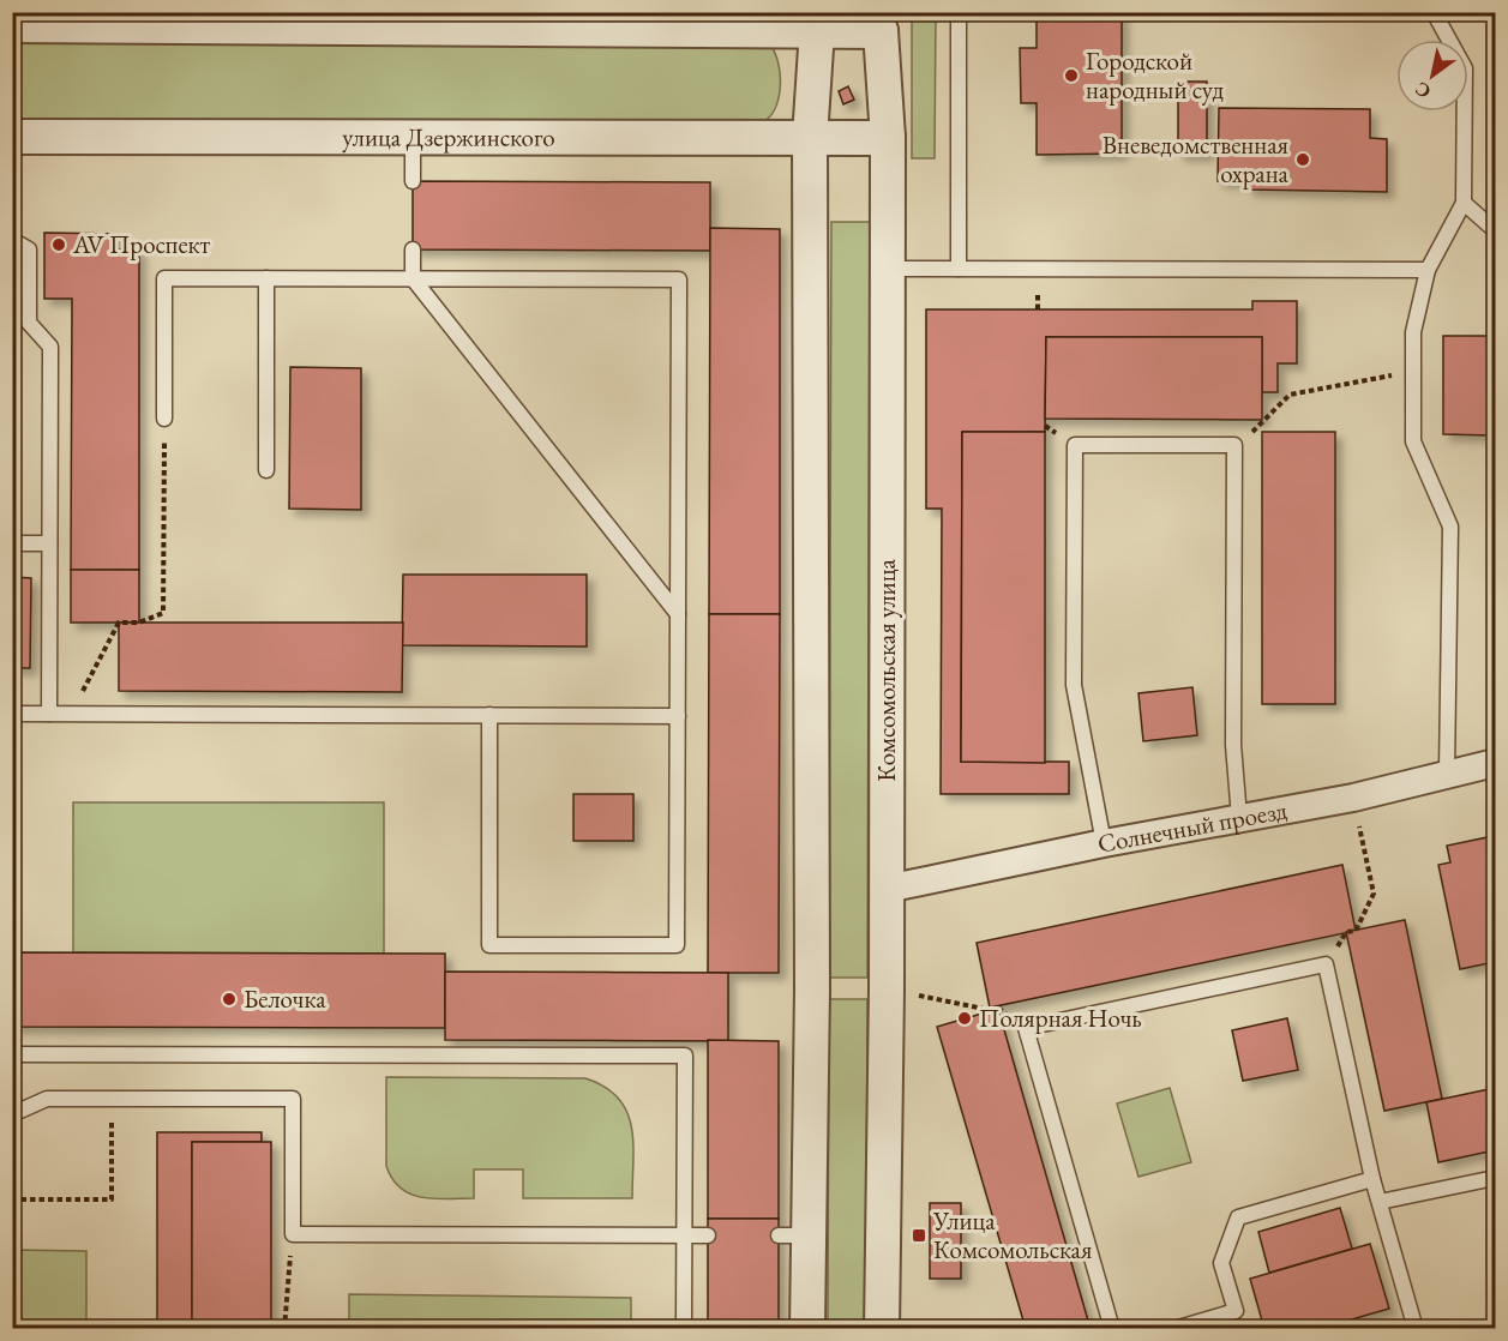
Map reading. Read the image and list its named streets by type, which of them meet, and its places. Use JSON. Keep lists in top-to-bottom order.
{
  "streets": {
    "street": ["улица Дзержинского", "Комсомольская улица", "Солнечный проезд"]
  },
  "crossings": [
    ["улица Дзержинского", "Комсомольская улица"],
    ["Комсомольская улица", "Солнечный проезд"]
  ],
  "places": {
    "other": [
      "Городской народный суд",
      "Вневедомственная охрана",
      "AV Проспект",
      "Белочка",
      "Полярная Ночь"
    ],
    "transit": ["Улица Комсомольская"]
  },
  "north": "bottom left"
}
